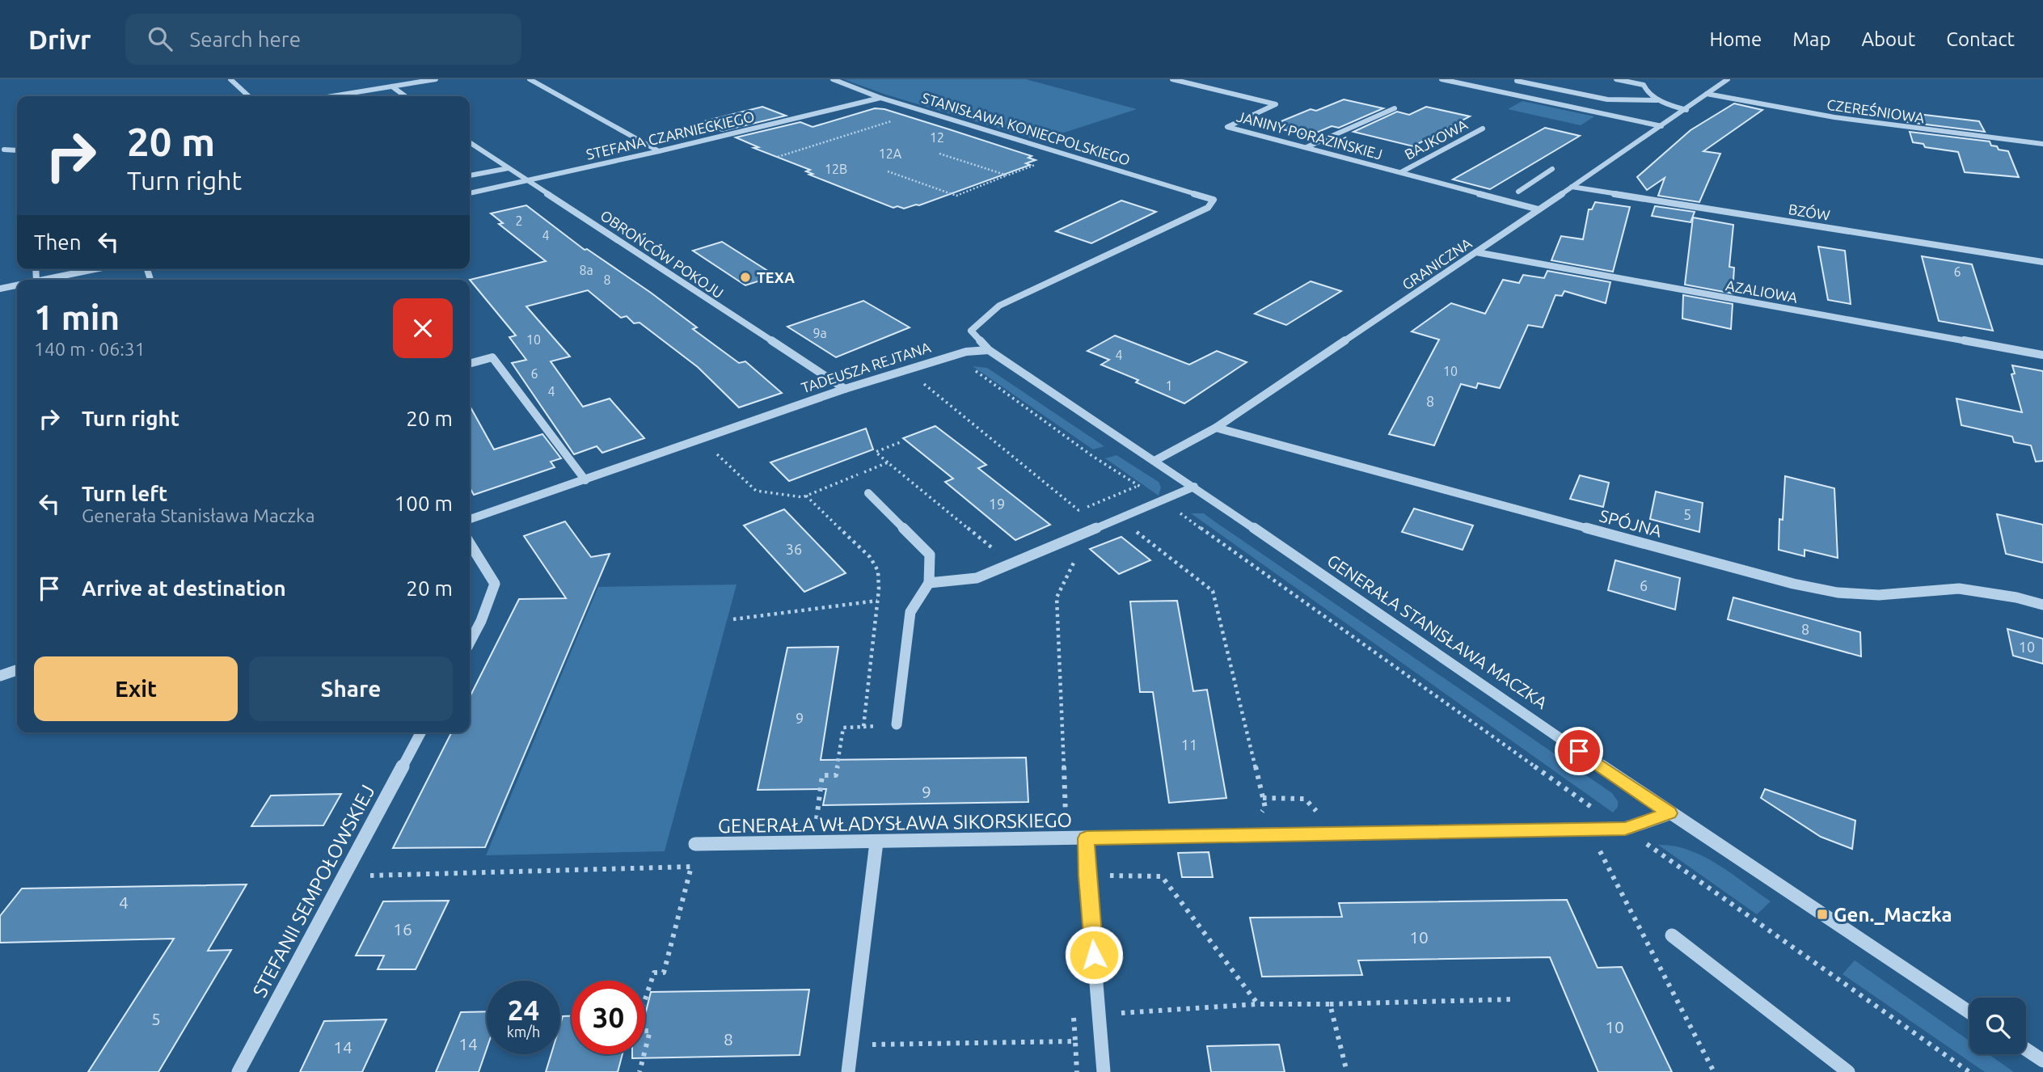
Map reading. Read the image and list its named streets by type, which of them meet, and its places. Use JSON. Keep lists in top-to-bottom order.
{
  "streets": {
    "street": [
      "CZEREŚNIOWA",
      "STANISŁAWA KONIECPOLSKIEGO",
      "STEFANA CZARNIECKIEGO",
      "JANINY PORAZIŃSKIEJ",
      "BAJKOWA",
      "BZÓW",
      "OBROŃCÓW POKOJU",
      "GRANICZNA",
      "AZALIOWA",
      "TADEUSZA REJTANA",
      "SPÓJNA",
      "GENERAŁA STANISŁAWA MACZKA",
      "GENERAŁA WŁADYSŁAWA SIKORSKIEGO",
      "STEFANII SEMPOŁOWSKIEJ"
    ]
  },
  "crossings": [
    ["CZEREŚNIOWA", "GRANICZNA"],
    ["STANISŁAWA KONIECPOLSKIEGO", "STEFANA CZARNIECKIEGO"],
    ["STANISŁAWA KONIECPOLSKIEGO", "TADEUSZA REJTANA"],
    ["STANISŁAWA KONIECPOLSKIEGO", "GENERAŁA STANISŁAWA MACZKA"],
    ["STEFANA CZARNIECKIEGO", "OBROŃCÓW POKOJU"],
    ["JANINY PORAZIŃSKIEJ", "BAJKOWA"],
    ["JANINY PORAZIŃSKIEJ", "GRANICZNA"],
    ["BZÓW", "GRANICZNA"],
    ["OBROŃCÓW POKOJU", "TADEUSZA REJTANA"],
    ["GRANICZNA", "AZALIOWA"],
    ["GRANICZNA", "SPÓJNA"],
    ["GRANICZNA", "GENERAŁA STANISŁAWA MACZKA"],
    ["TADEUSZA REJTANA", "GENERAŁA STANISŁAWA MACZKA"],
    ["GENERAŁA STANISŁAWA MACZKA", "GENERAŁA WŁADYSŁAWA SIKORSKIEGO"]
  ],
  "places": {
    "other": ["TEXA"],
    "transit": ["Gen._Maczka"]
  },
  "house_numbers": [
    "12",
    "12A",
    "12B",
    "2",
    "4",
    "8a",
    "6",
    "8",
    "9a",
    "10",
    "4",
    "10",
    "6",
    "1",
    "4",
    "8",
    "19",
    "5",
    "36",
    "6",
    "8",
    "10",
    "9",
    "11",
    "9",
    "4",
    "16",
    "10",
    "5",
    "10",
    "8",
    "14",
    "14"
  ],
  "page": {
    "header": "Drivr",
    "search": "Search here",
    "nav": [
      "Home",
      "Map",
      "About",
      "Contact"
    ],
    "turn": ["20 m", "Turn right"],
    "then": "Then",
    "heading": ["1 min", "140 m · 06:31"],
    "list": [
      {
        "name": "Turn right",
        "value": "20 m"
      },
      {
        "name": "Turn left",
        "note": "Generała Stanisława Maczka",
        "value": "100 m"
      },
      {
        "name": "Arrive at destination",
        "value": "20 m"
      }
    ],
    "buttons": ["Exit", "Share"],
    "speed": "24 km/h",
    "limit": "30"
  }
}
